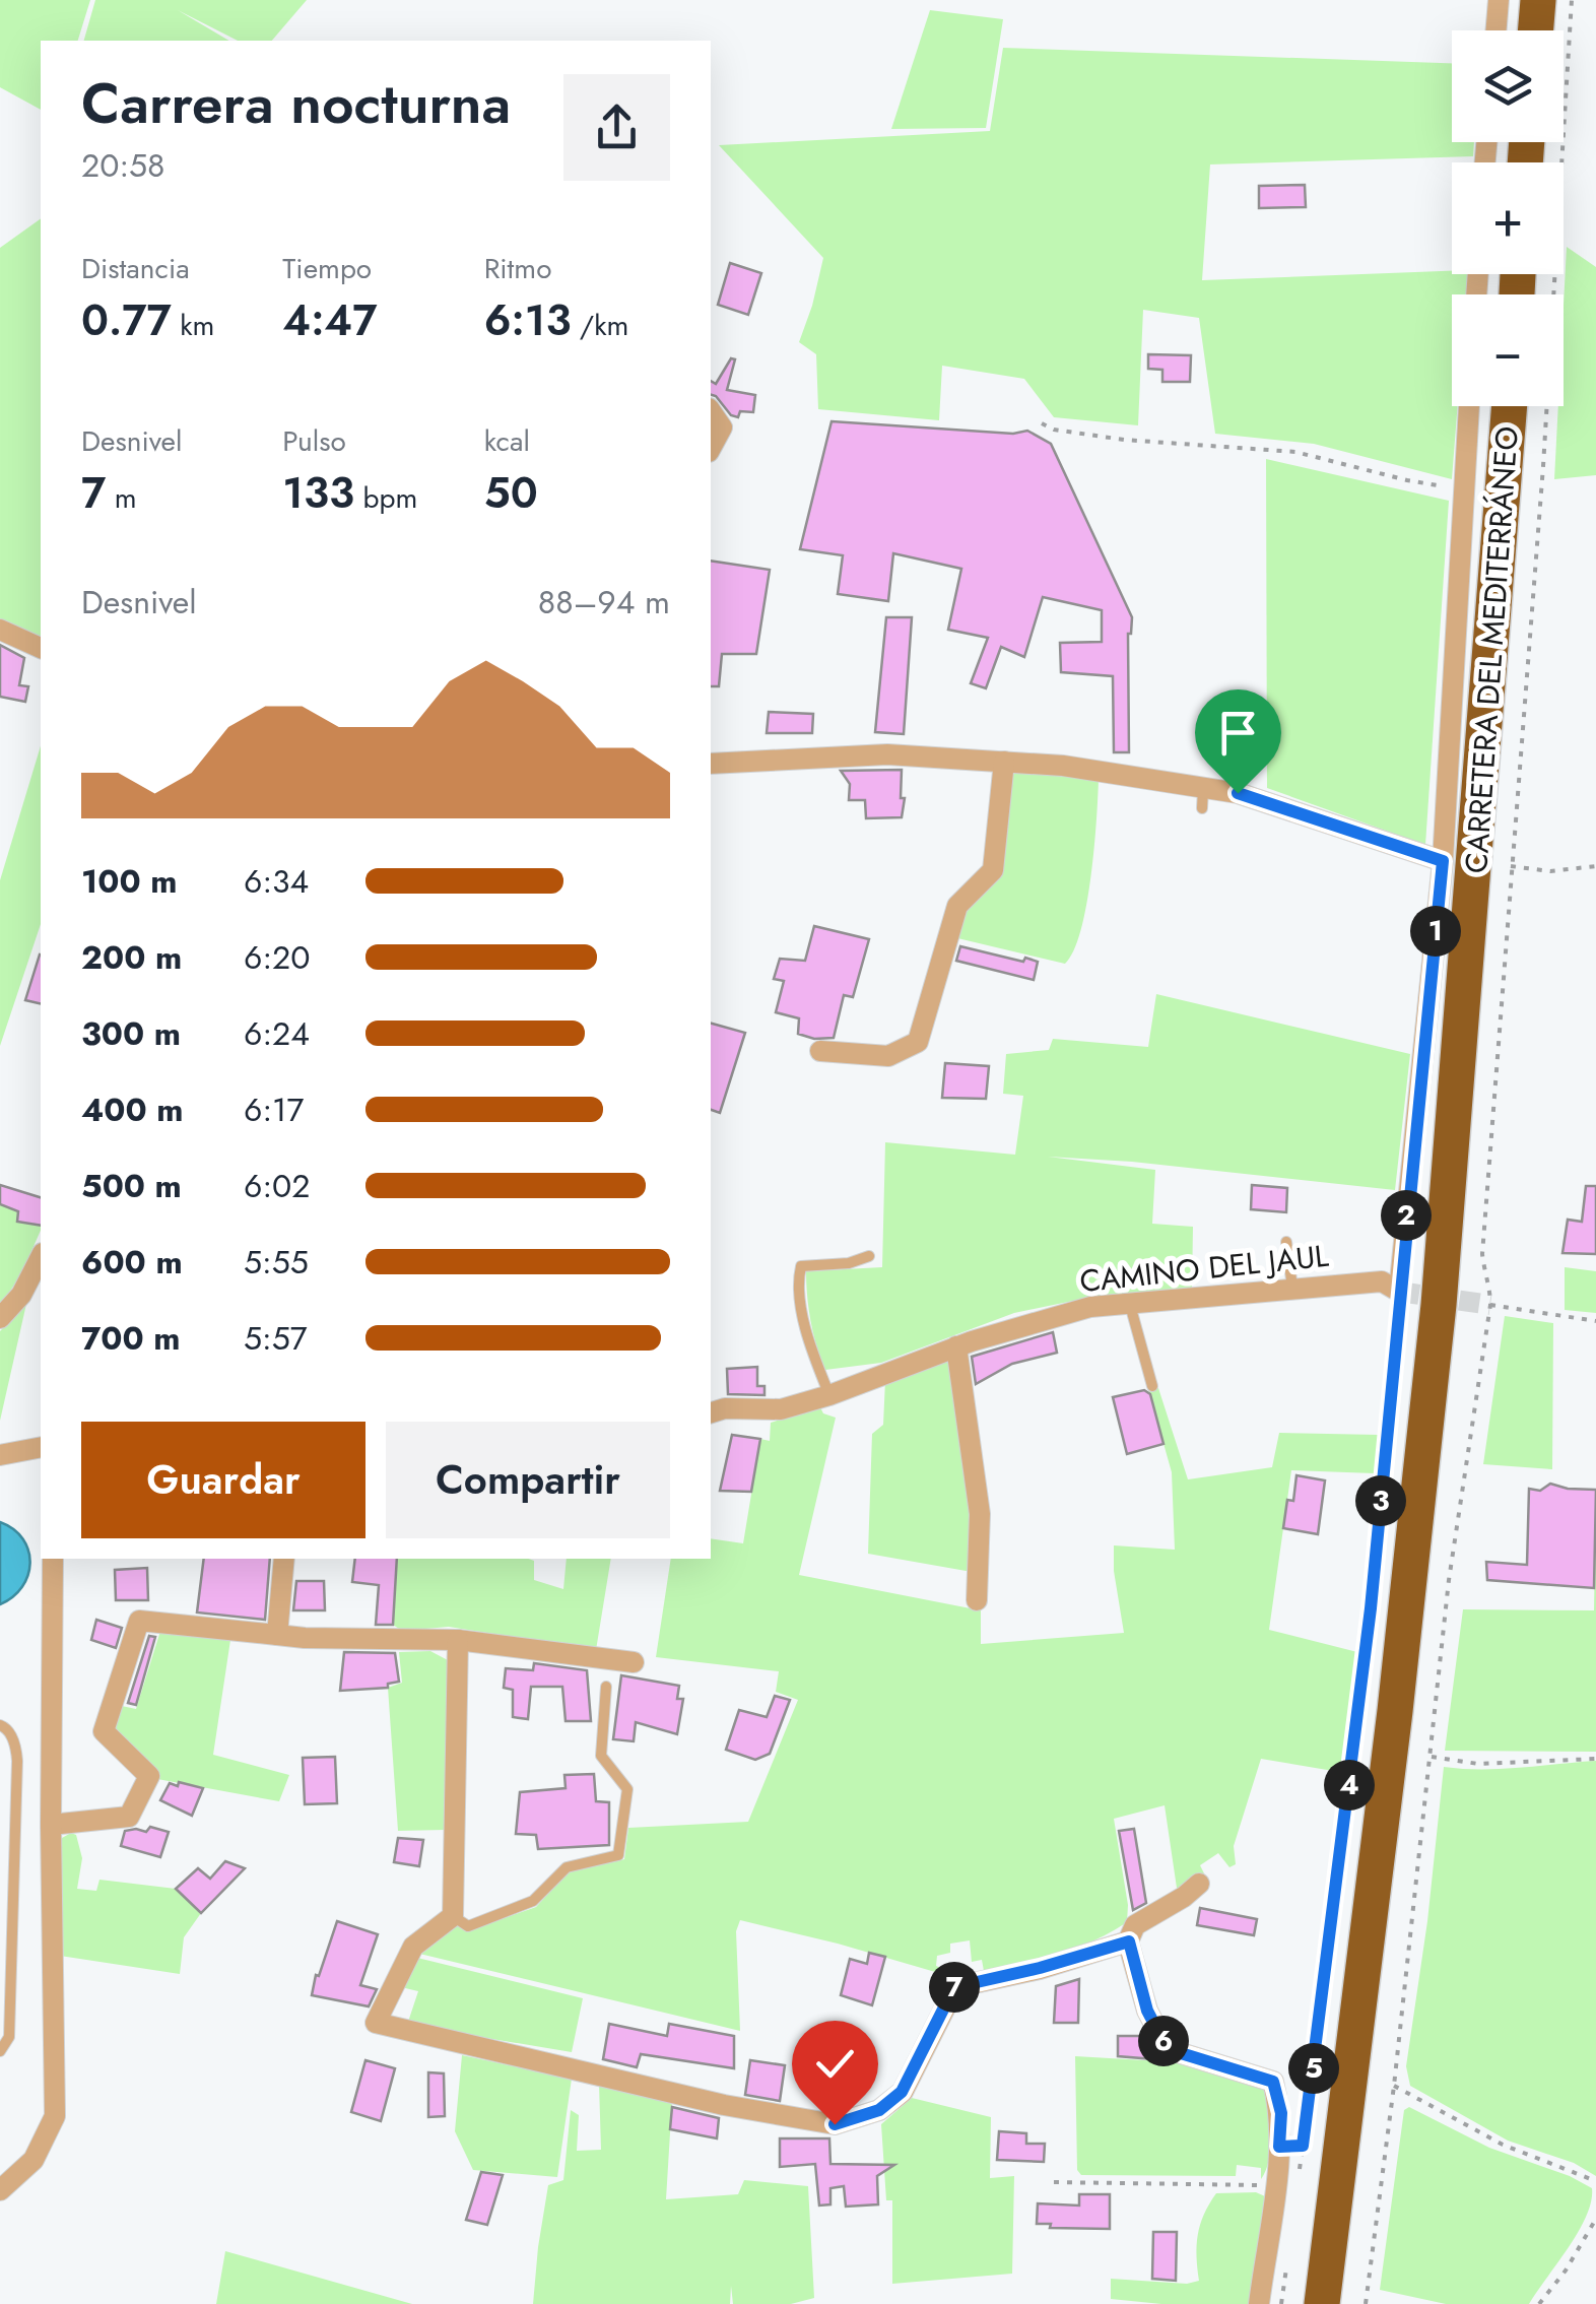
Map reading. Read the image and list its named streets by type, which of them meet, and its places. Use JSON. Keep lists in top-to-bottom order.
{
  "streets": {
    "highway": ["CARRETERA DEL MEDITERRÁNEO"],
    "street": ["CAMINO DEL JAUL"]
  },
  "page": {
    "map_buttons": ["+", "−"],
    "heading": ["Carrera nocturna", "20:58"],
    "stats": [
      ["Distancia", "0.77 km"],
      ["Tiempo", "4:47"],
      ["Ritmo", "6:13 /km"],
      ["Desnivel", "7 m"],
      ["Pulso", "133 bpm"],
      ["kcal", "50"]
    ],
    "chart": ["Desnivel", "88–94 m"],
    "list": [
      {
        "name": "100 m",
        "note": "6:34"
      },
      {
        "name": "200 m",
        "note": "6:20"
      },
      {
        "name": "300 m",
        "note": "6:24"
      },
      {
        "name": "400 m",
        "note": "6:17"
      },
      {
        "name": "500 m",
        "note": "6:02"
      },
      {
        "name": "600 m",
        "note": "5:55"
      },
      {
        "name": "700 m",
        "note": "5:57"
      }
    ],
    "pins": [
      "1",
      "2",
      "3",
      "4",
      "7",
      "6",
      "5"
    ],
    "buttons": ["Guardar", "Compartir"]
  }
}
